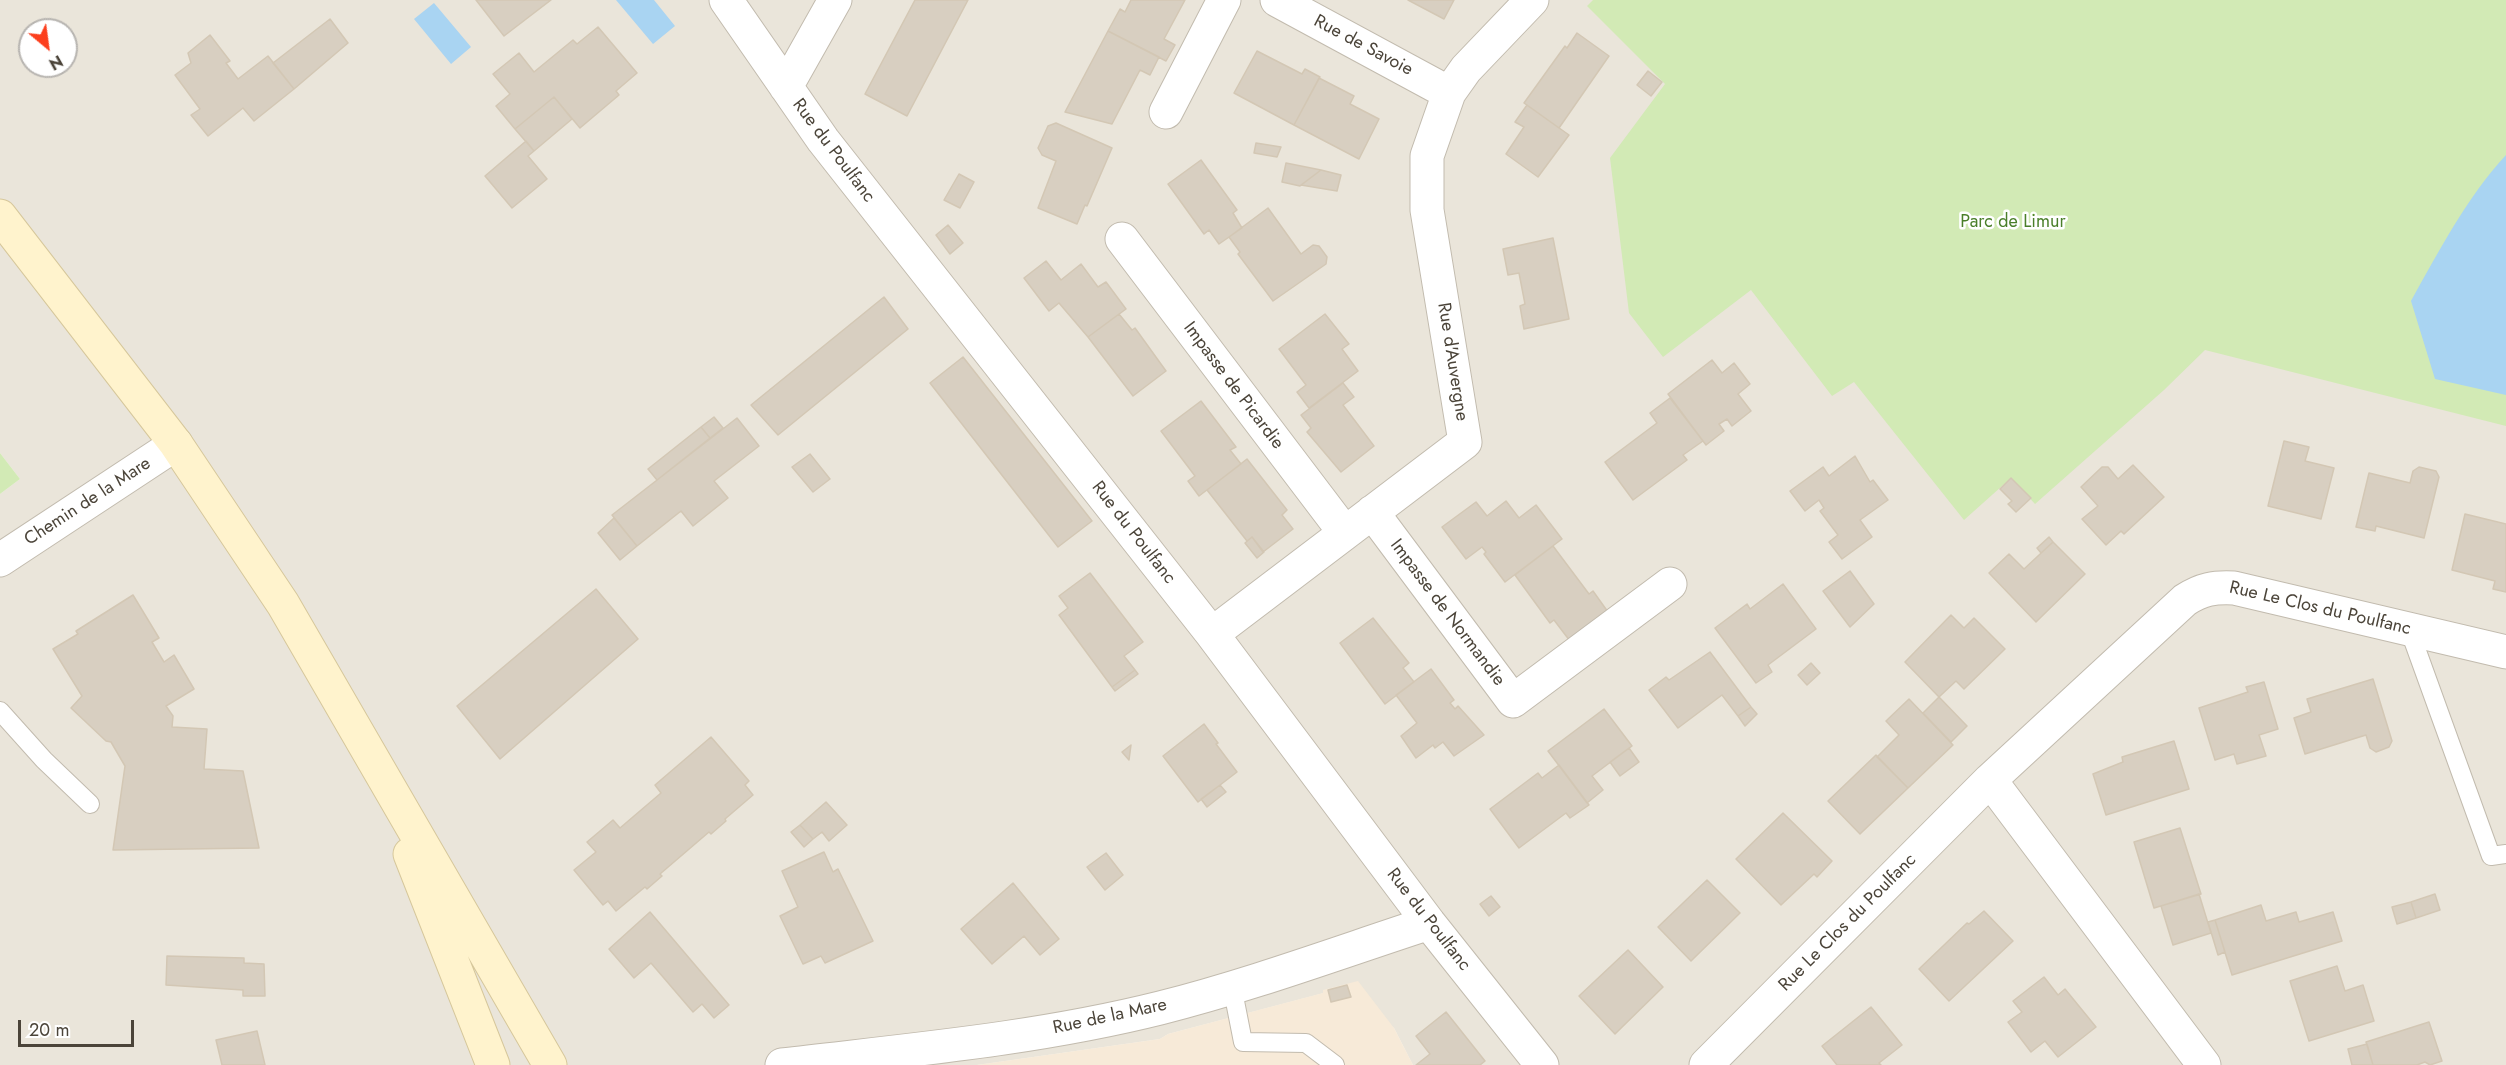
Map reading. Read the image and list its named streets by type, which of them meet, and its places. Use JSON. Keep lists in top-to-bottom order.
{
  "streets": {
    "street": [
      "Rue de Savoie",
      "Rue du Poulfanc",
      "Rue d'Auvergne",
      "Impasse de Picardie",
      "Chemin de la Mare",
      "Rue Le Clos du Poulfanc",
      "Impasse de Normandie",
      "Rue de la Mare"
    ]
  },
  "crossings": [
    ["Rue de Savoie", "Rue d'Auvergne"],
    ["Rue du Poulfanc", "Rue d'Auvergne"],
    ["Rue du Poulfanc", "Rue de la Mare"],
    ["Rue d'Auvergne", "Impasse de Picardie"],
    ["Rue d'Auvergne", "Impasse de Normandie"]
  ],
  "parks": ["Parc de Limur"],
  "scale_bar": "20 m",
  "north": "bottom right"
}
